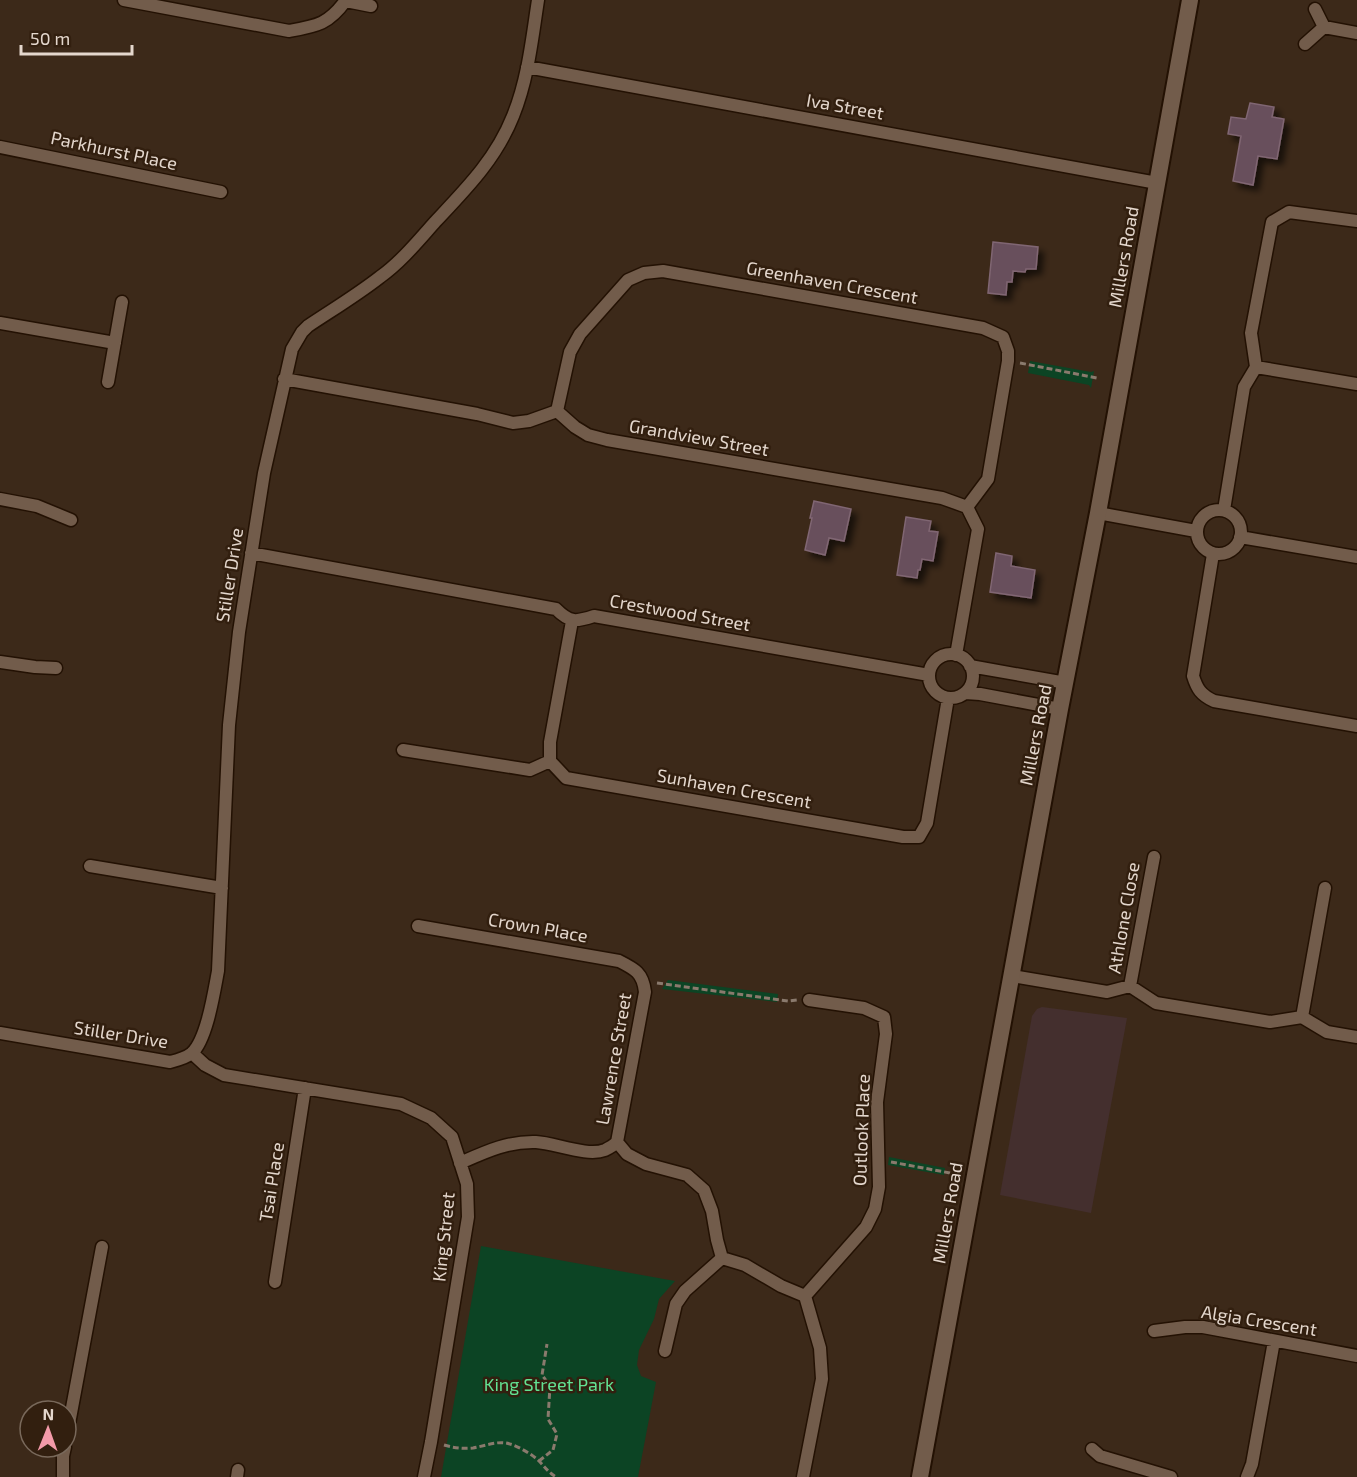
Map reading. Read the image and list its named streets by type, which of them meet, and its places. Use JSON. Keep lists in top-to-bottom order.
{
  "streets": {
    "street": [
      "Iva Street",
      "Parkhurst Place",
      "Millers Road",
      "Greenhaven Crescent",
      "Grandview Street",
      "Stiller Drive",
      "Crestwood Street",
      "Sunhaven Crescent",
      "Athlone Close",
      "Crown Place",
      "Lawrence Street",
      "Outlook Place",
      "Tsai Place",
      "King Street",
      "Algia Crescent"
    ]
  },
  "crossings": [
    ["Iva Street", "Millers Road"],
    ["Iva Street", "Stiller Drive"],
    ["Greenhaven Crescent", "Grandview Street"],
    ["Stiller Drive", "King Street"],
    ["Crestwood Street", "Sunhaven Crescent"],
    ["Crown Place", "Lawrence Street"],
    ["Tsai Place", "King Street"]
  ],
  "parks": ["King Street Park"],
  "scale_bar": "50 m",
  "north": "top"
}
